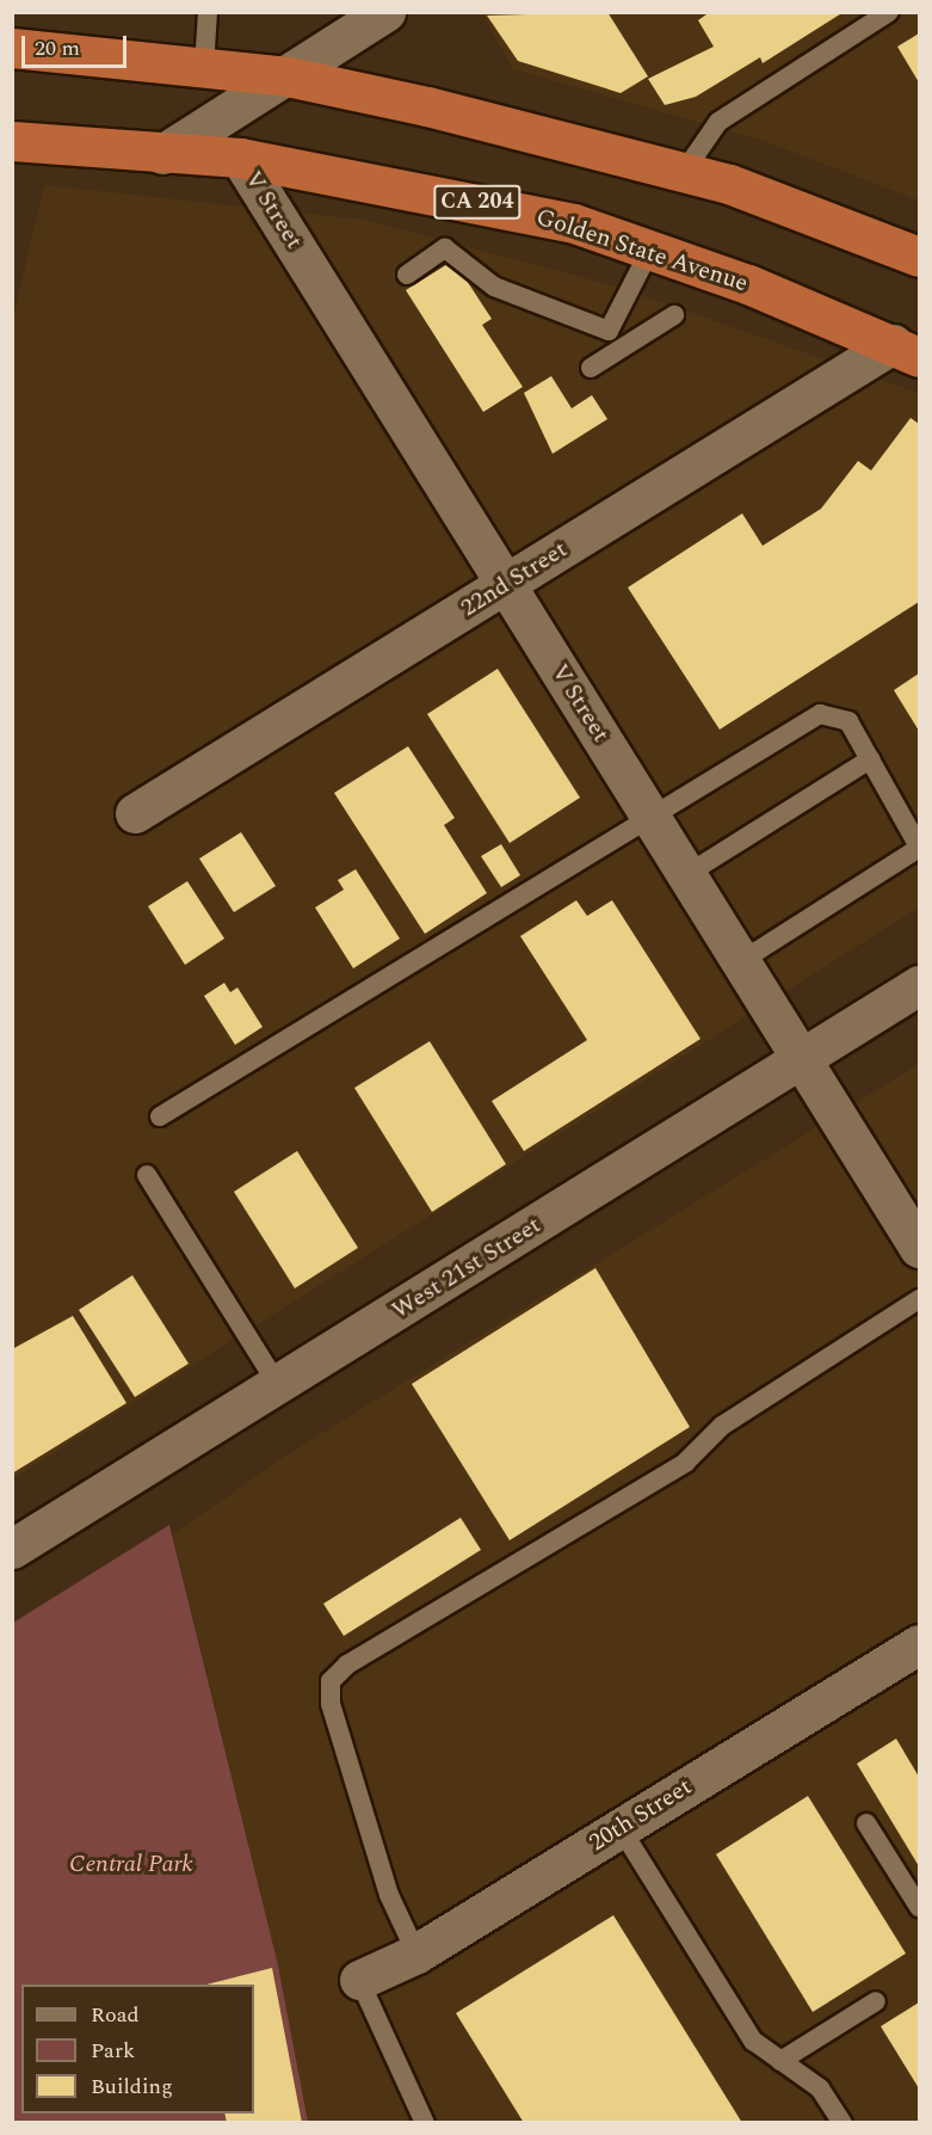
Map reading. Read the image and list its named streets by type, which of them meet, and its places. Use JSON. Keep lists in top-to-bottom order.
{
  "streets": {
    "highway": ["CA 204", "Golden State Avenue"],
    "street": [
      "V Street",
      "22nd Street",
      "West 21st Street",
      "20th Street"
    ]
  },
  "crossings": [
    ["V Street", "Golden State Avenue"],
    ["V Street", "22nd Street"],
    ["V Street", "West 21st Street"],
    ["Golden State Avenue", "22nd Street"]
  ],
  "parks": ["Central Park"],
  "legend": ["Road", "Park", "Building"],
  "scale_bar": "20 m"
}
